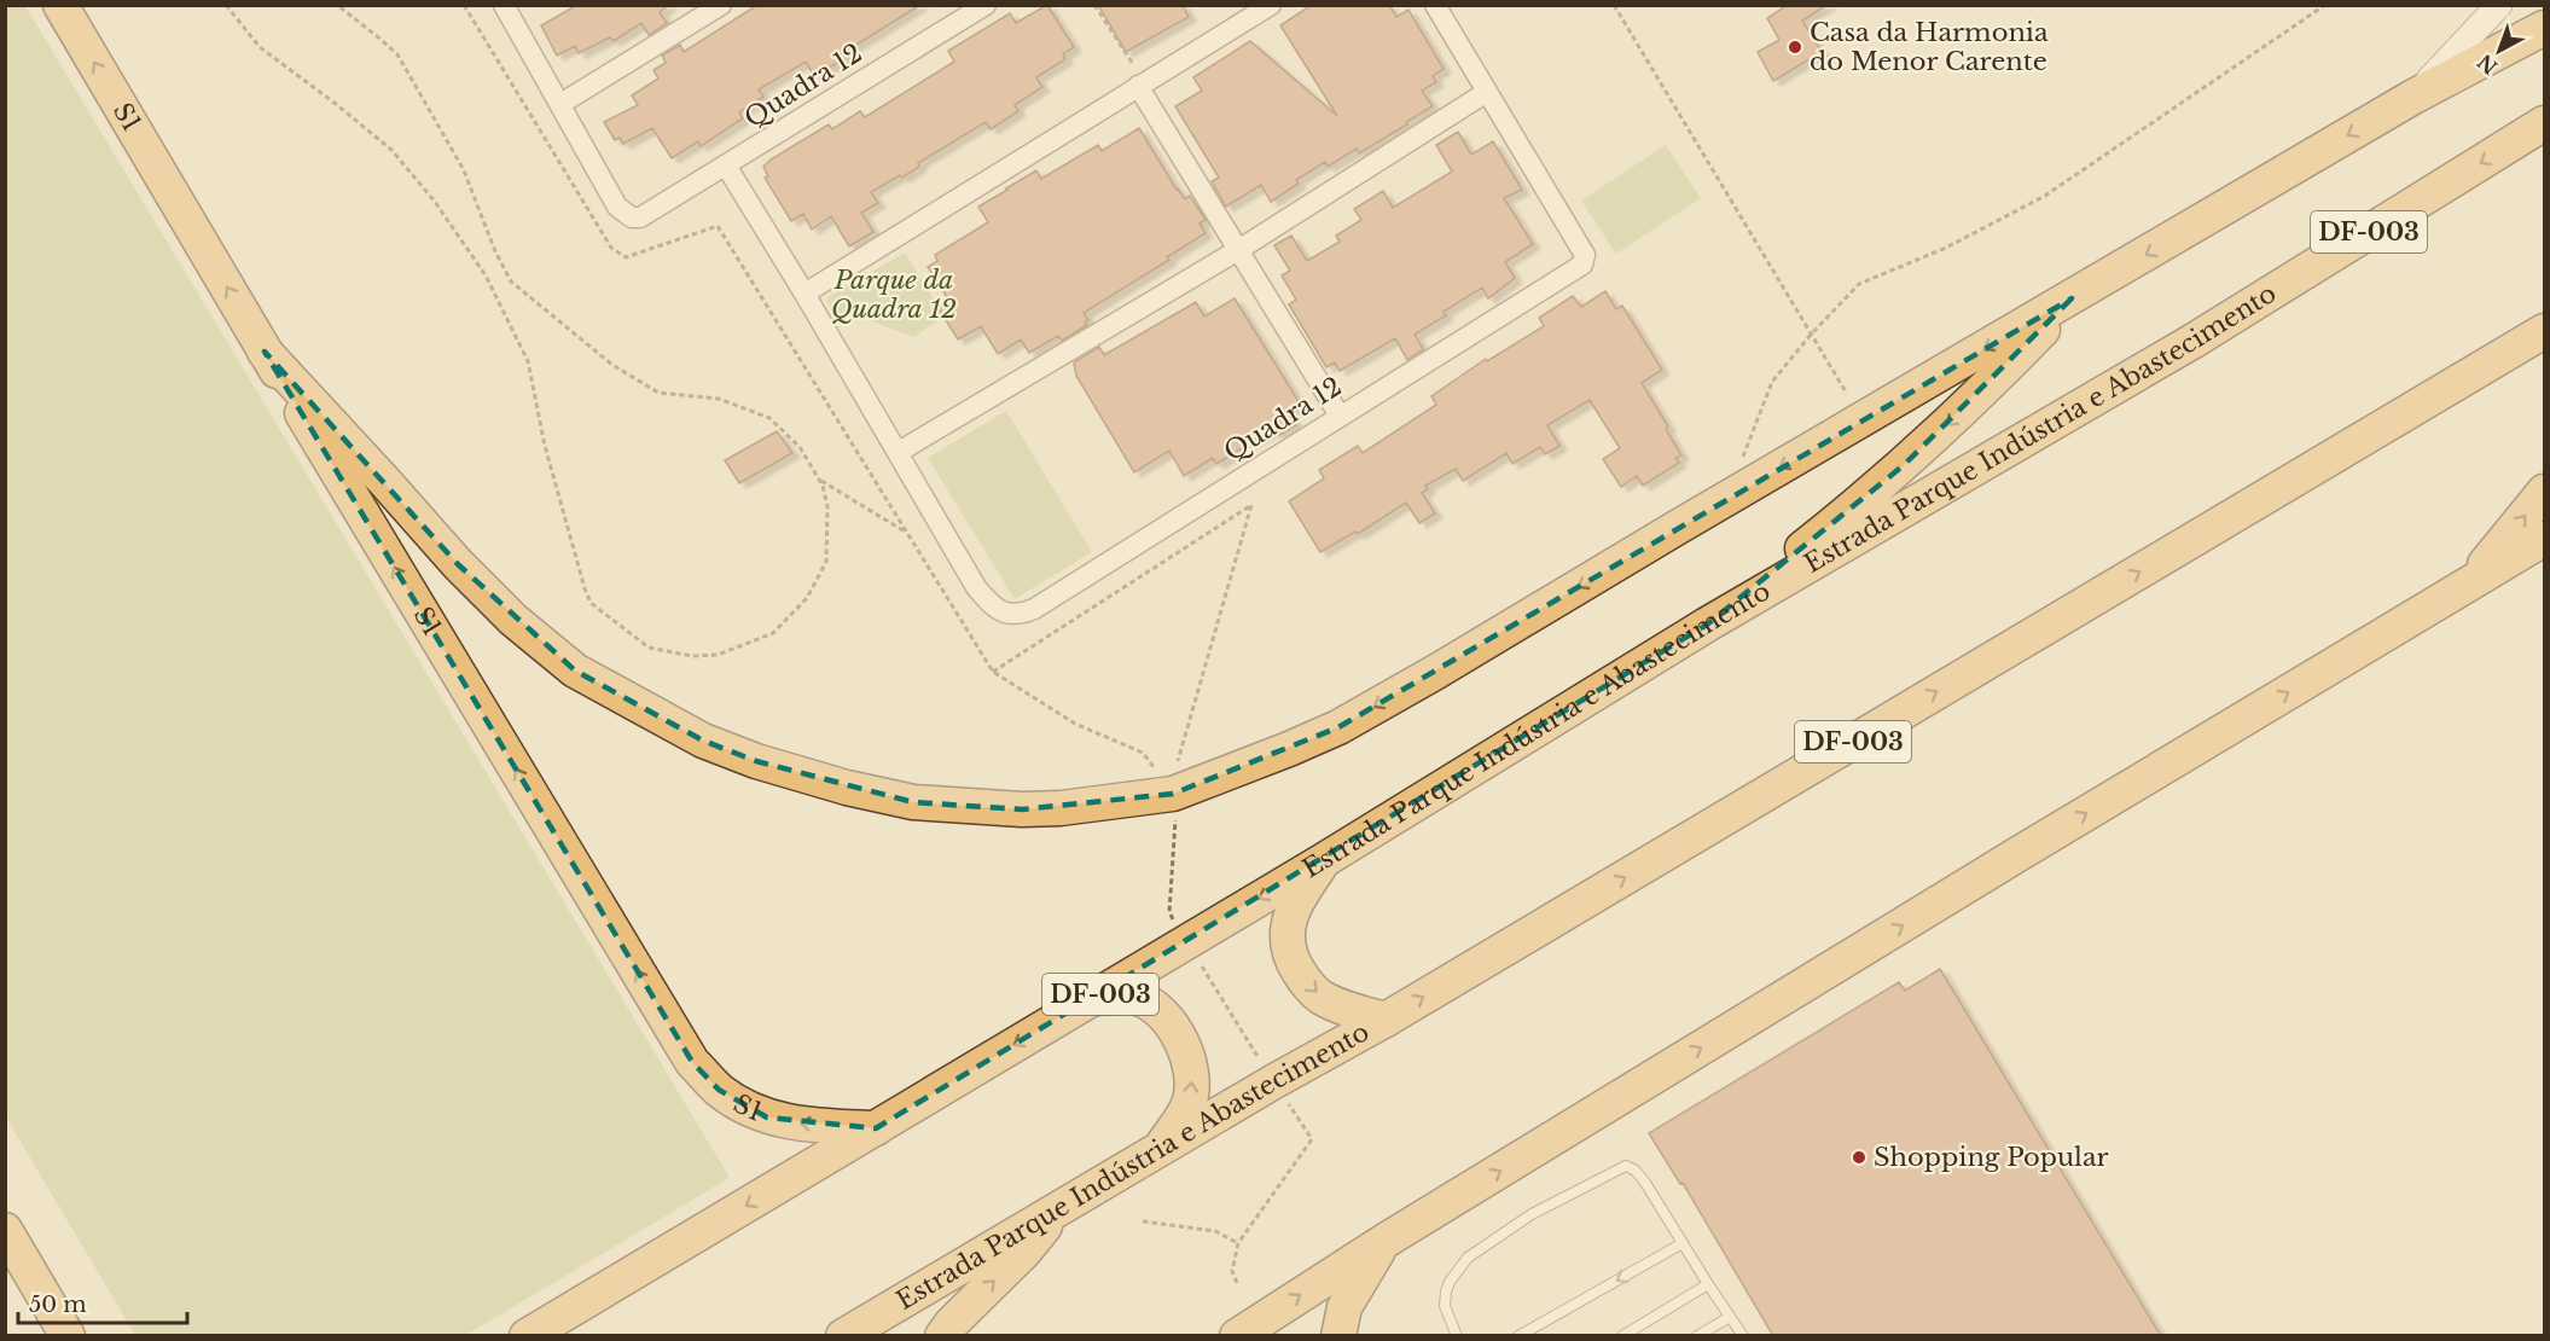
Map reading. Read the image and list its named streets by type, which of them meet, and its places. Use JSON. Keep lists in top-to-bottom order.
{
  "streets": {
    "highway": ["S1", "DF-003", "Estrada Parque Indústria e Abastecimento"],
    "street": ["Quadra 12"]
  },
  "crossings": [
    ["S1", "Estrada Parque Indústria e Abastecimento"]
  ],
  "one_way": ["S1"],
  "parks": ["Parque da Quadra 12"],
  "places": ["Casa da Harmonia do Menor Carente", "Shopping Popular"],
  "scale_bar": "50 m",
  "north": "bottom left"
}
